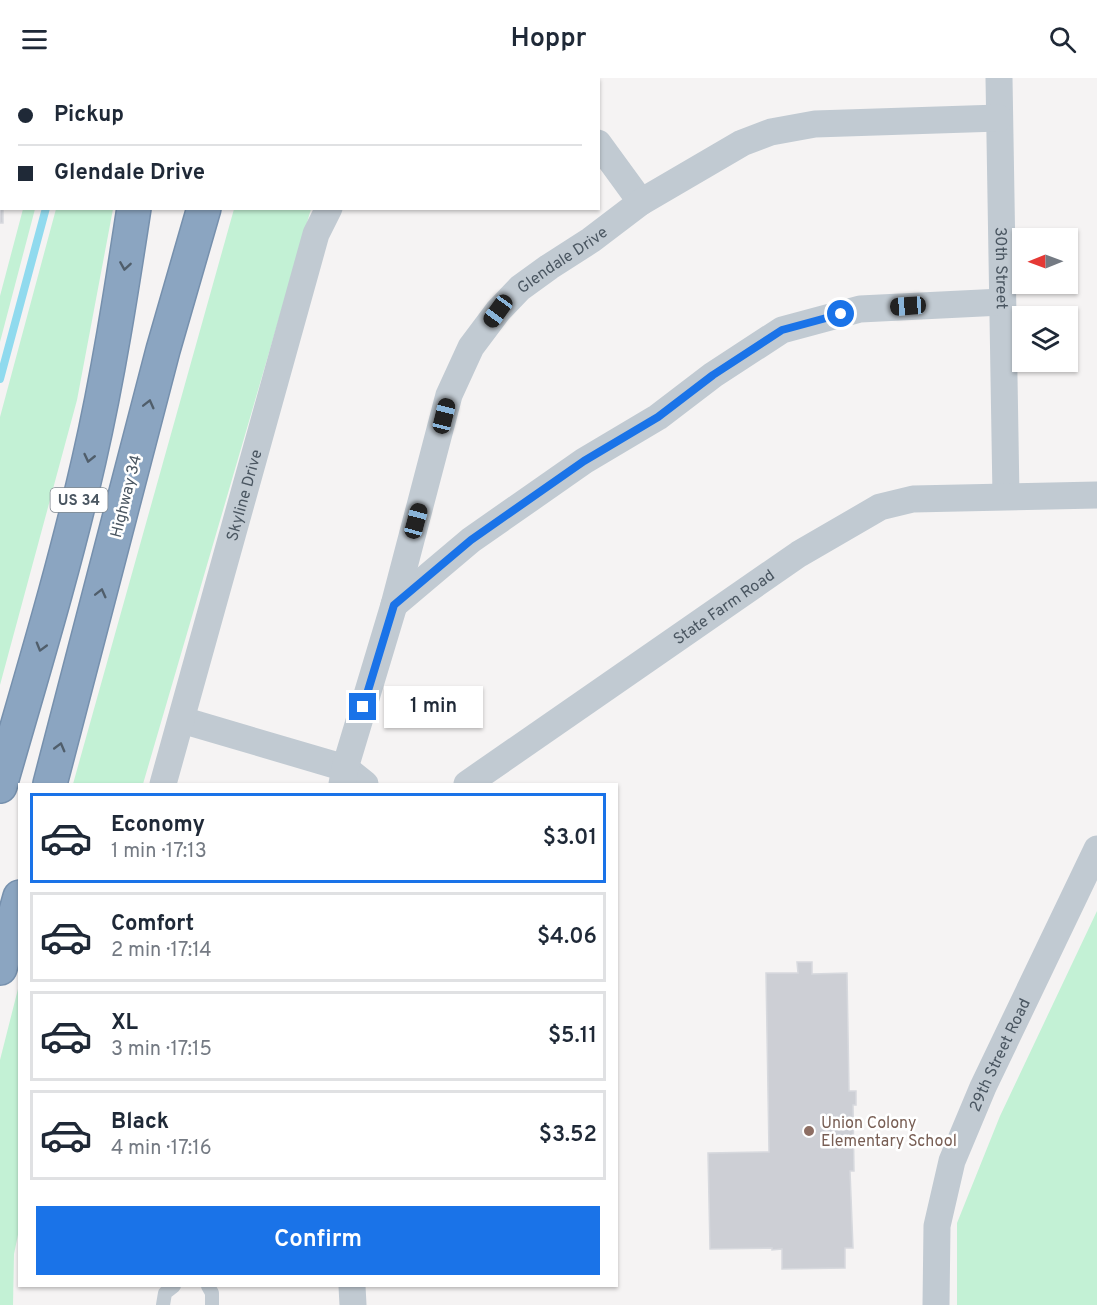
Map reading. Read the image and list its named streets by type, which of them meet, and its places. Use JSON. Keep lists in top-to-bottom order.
{
  "streets": {
    "highway": ["Highway 34", "US 34"],
    "street": [
      "Glendale Drive",
      "30th Street",
      "Skyline Drive",
      "State Farm Road",
      "29th Street Road"
    ]
  },
  "crossings": [
    ["Glendale Drive", "30th Street"],
    ["30th Street", "State Farm Road"]
  ],
  "places": ["Union Colony Elementary School"],
  "north": "left",
  "page": {
    "header": "Hoppr",
    "banner": ["Pickup", "Glendale Drive"],
    "bubble": "1 min",
    "list": [
      {
        "name": "Economy",
        "note": "1 min · 17:13",
        "value": "$3.01"
      },
      {
        "name": "Comfort",
        "note": "2 min · 17:14",
        "value": "$4.06"
      },
      {
        "name": "XL",
        "note": "3 min · 17:15",
        "value": "$5.11"
      },
      {
        "name": "Black",
        "note": "4 min · 17:16",
        "value": "$3.52"
      }
    ],
    "buttons": "Confirm"
  }
}
